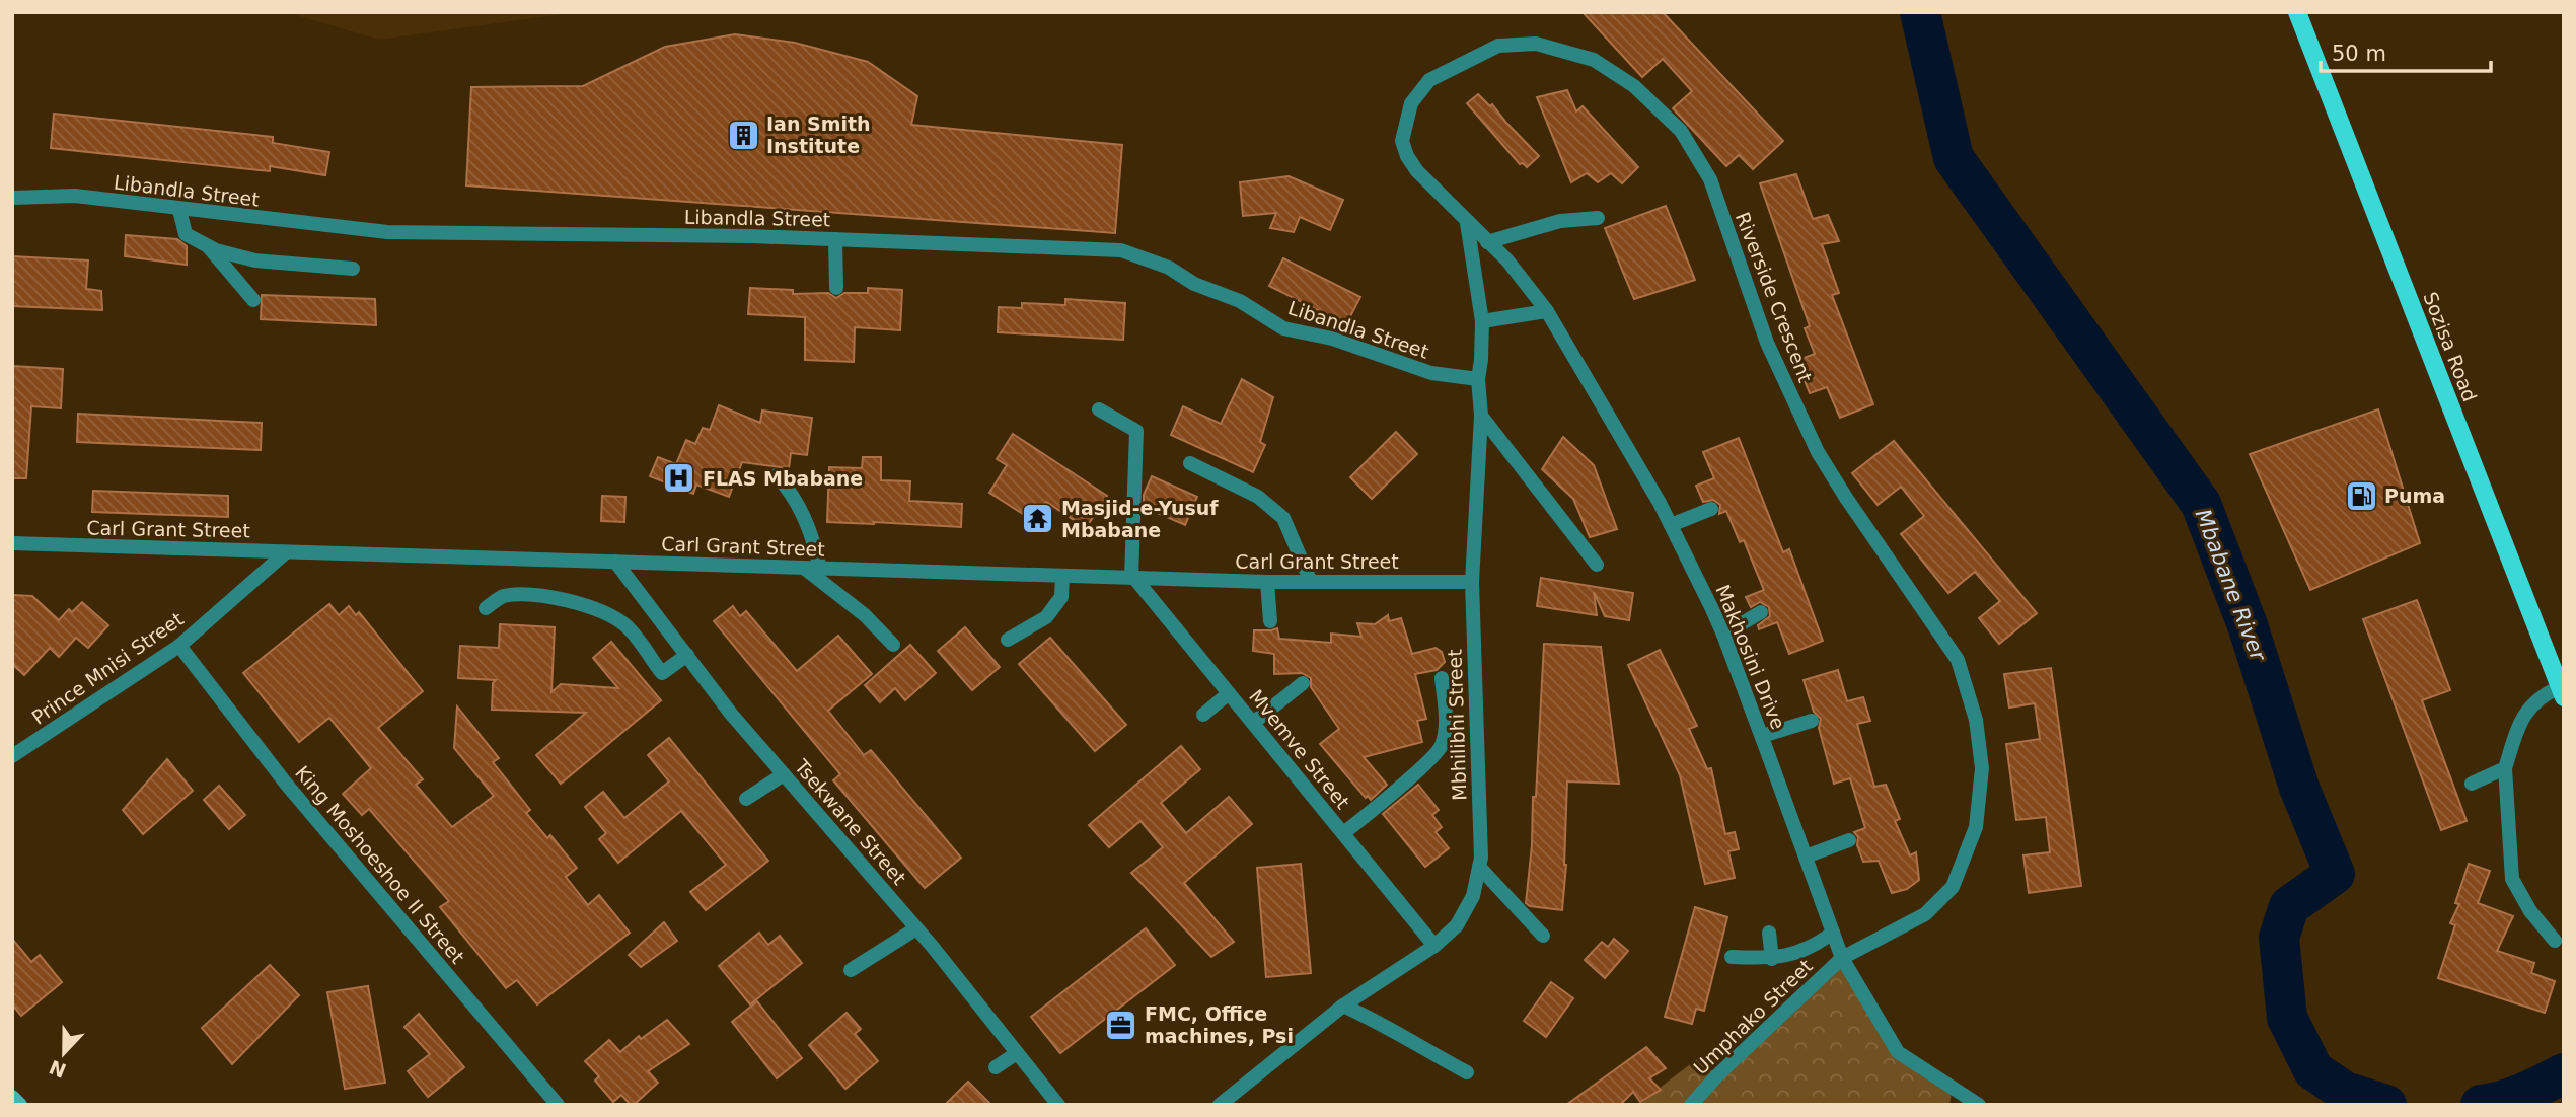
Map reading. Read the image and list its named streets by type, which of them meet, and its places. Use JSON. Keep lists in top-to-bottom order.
{
  "streets": {
    "main road": ["Sozisa Road"],
    "street": [
      "Libandla Street",
      "Riverside Crescent",
      "Carl Grant Street",
      "Makhosini Drive",
      "Prince Mnisi Street",
      "Mbhilibhi Street",
      "Mvemve Street",
      "Tsekwane Street",
      "King Moshoeshoe II Street",
      "Umphako Street"
    ]
  },
  "crossings": [
    ["Libandla Street", "Mbhilibhi Street"],
    ["Riverside Crescent", "Makhosini Drive"],
    ["Riverside Crescent", "Mbhilibhi Street"],
    ["Riverside Crescent", "Umphako Street"],
    ["Carl Grant Street", "Prince Mnisi Street"],
    ["Carl Grant Street", "Mbhilibhi Street"],
    ["Carl Grant Street", "Mvemve Street"],
    ["Carl Grant Street", "Tsekwane Street"],
    ["Makhosini Drive", "Mbhilibhi Street"],
    ["Makhosini Drive", "Umphako Street"],
    ["Prince Mnisi Street", "King Moshoeshoe II Street"],
    ["Mbhilibhi Street", "Mvemve Street"]
  ],
  "water": ["Mbabane River"],
  "places": {
    "building": ["Ian Smith Institute"],
    "hospital": ["FLAS Mbabane"],
    "fuel station": ["Puma"],
    "temple": ["Masjid-e-Yusuf Mbabane"],
    "office": ["FMC, Office machines, Psi"]
  },
  "scale_bar": "50 m",
  "north": "bottom"
}
